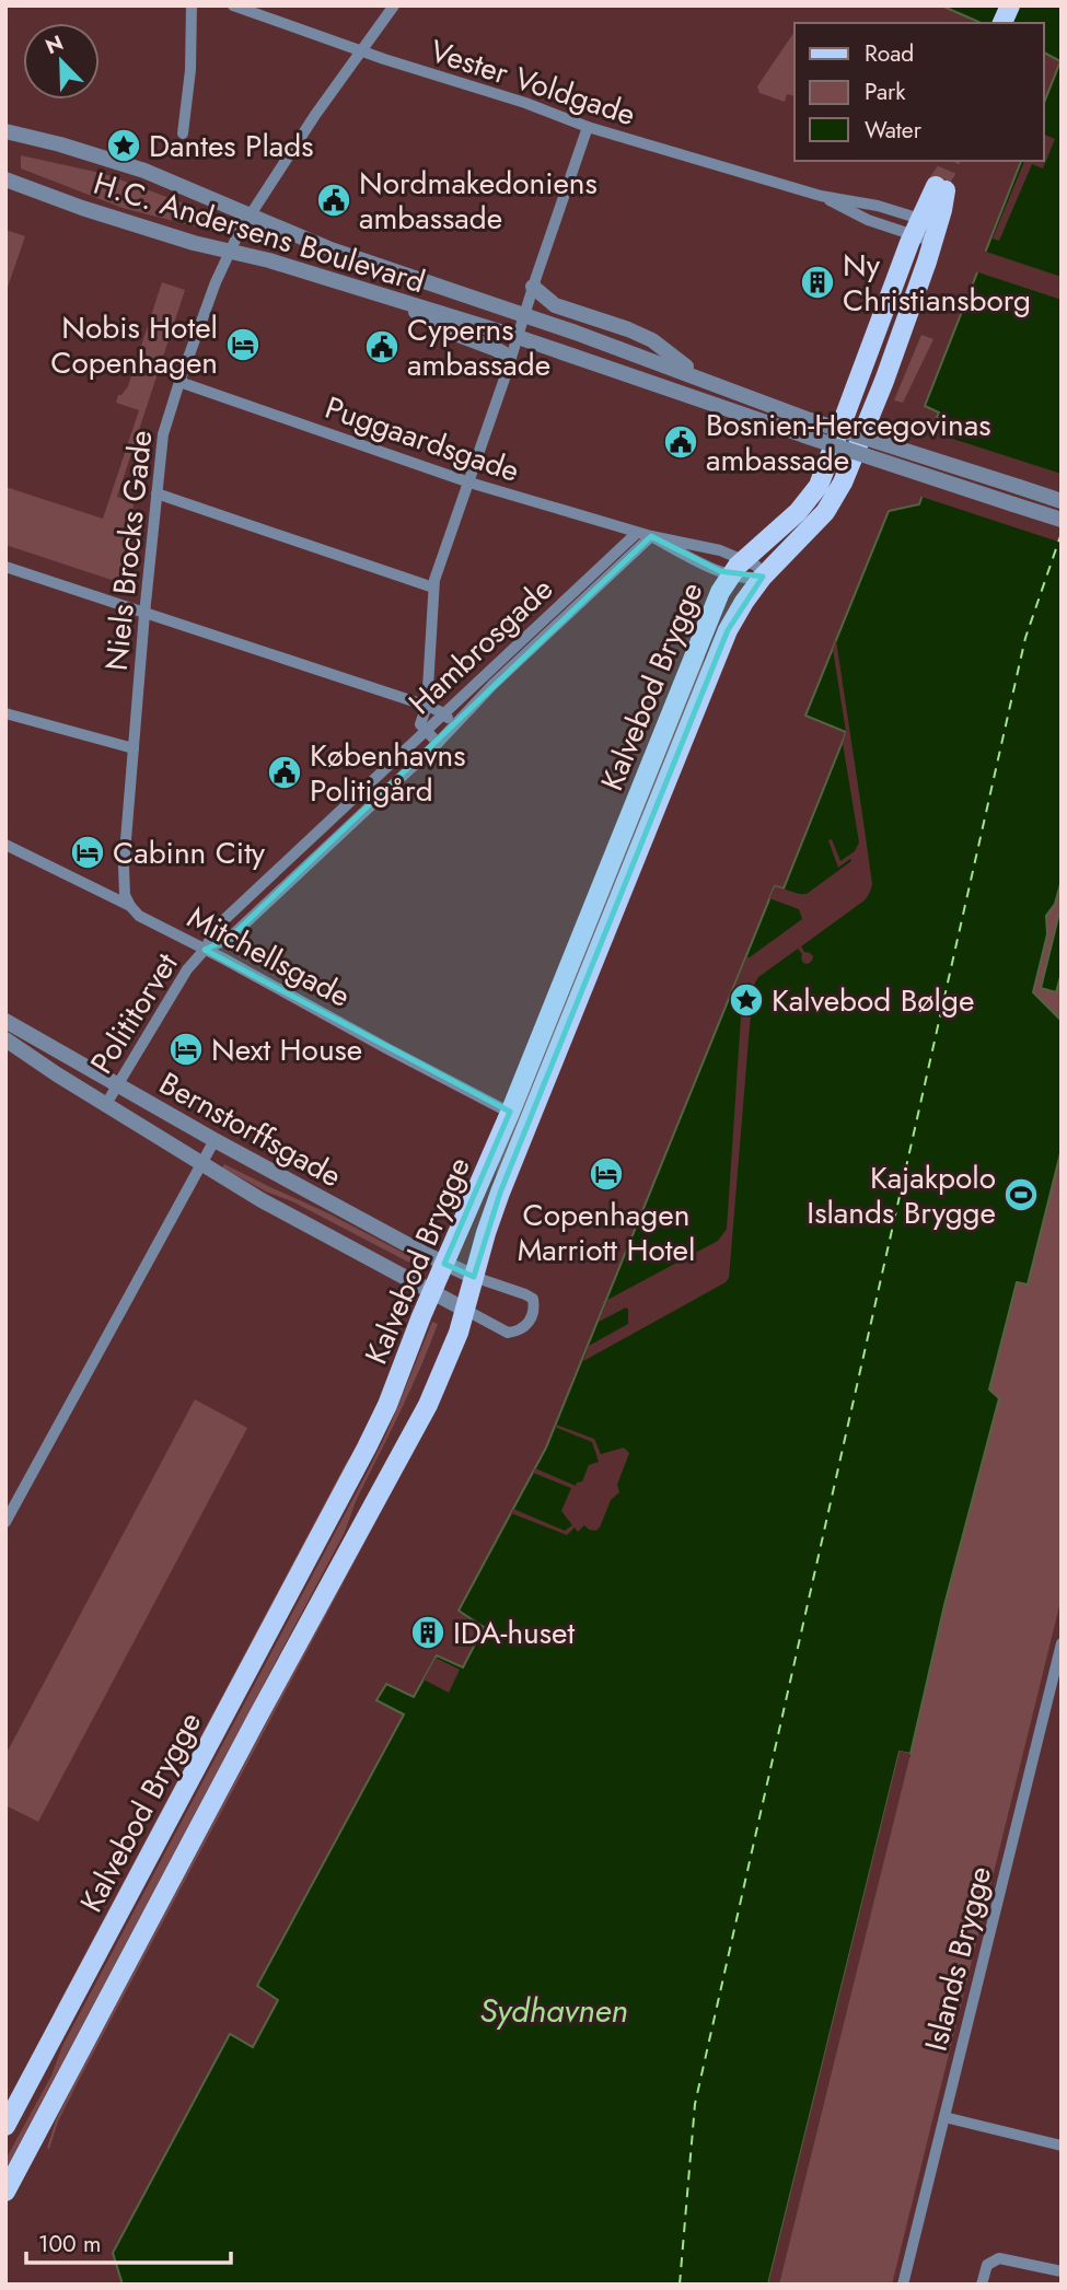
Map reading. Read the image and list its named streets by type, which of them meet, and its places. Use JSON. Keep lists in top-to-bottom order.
{
  "streets": {
    "main road": ["Kalvebod Brygge"],
    "street": [
      "Vester Voldgade",
      "H.C. Andersens Boulevard",
      "Puggaardsgade",
      "Niels Brocks Gade",
      "Hambrosgade",
      "Mitchellsgade",
      "Polititorvet",
      "Bernstorffsgade",
      "Islands Brygge"
    ]
  },
  "crossings": [
    ["Vester Voldgade", "Niels Brocks Gade"],
    ["Vester Voldgade", "Kalvebod Brygge"],
    ["H.C. Andersens Boulevard", "Niels Brocks Gade"],
    ["Puggaardsgade", "Niels Brocks Gade"],
    ["Puggaardsgade", "Hambrosgade"],
    ["Puggaardsgade", "Kalvebod Brygge"],
    ["Niels Brocks Gade", "Mitchellsgade"],
    ["Hambrosgade", "Mitchellsgade"],
    ["Hambrosgade", "Polititorvet"],
    ["Kalvebod Brygge", "Mitchellsgade"],
    ["Kalvebod Brygge", "Bernstorffsgade"],
    ["Mitchellsgade", "Polititorvet"],
    ["Polititorvet", "Bernstorffsgade"]
  ],
  "water": ["Sydhavnen"],
  "places": {
    "place": ["Dantes Plads", "Kalvebod Bølge"],
    "public building": [
      "Nordmakedoniens ambassade",
      "Cyperns ambassade",
      "Bosnien-Hercegovinas ambassade",
      "Københavns Politigård"
    ],
    "building": ["Ny Christiansborg", "IDA-huset"],
    "hotel": [
      "Nobis Hotel Copenhagen",
      "Cabinn City",
      "Next House",
      "Copenhagen Marriott Hotel"
    ],
    "sports": ["Kajakpolo Islands Brygge"]
  },
  "legend": ["Road", "Park", "Water"],
  "scale_bar": "100 m",
  "north": "top left"
}
